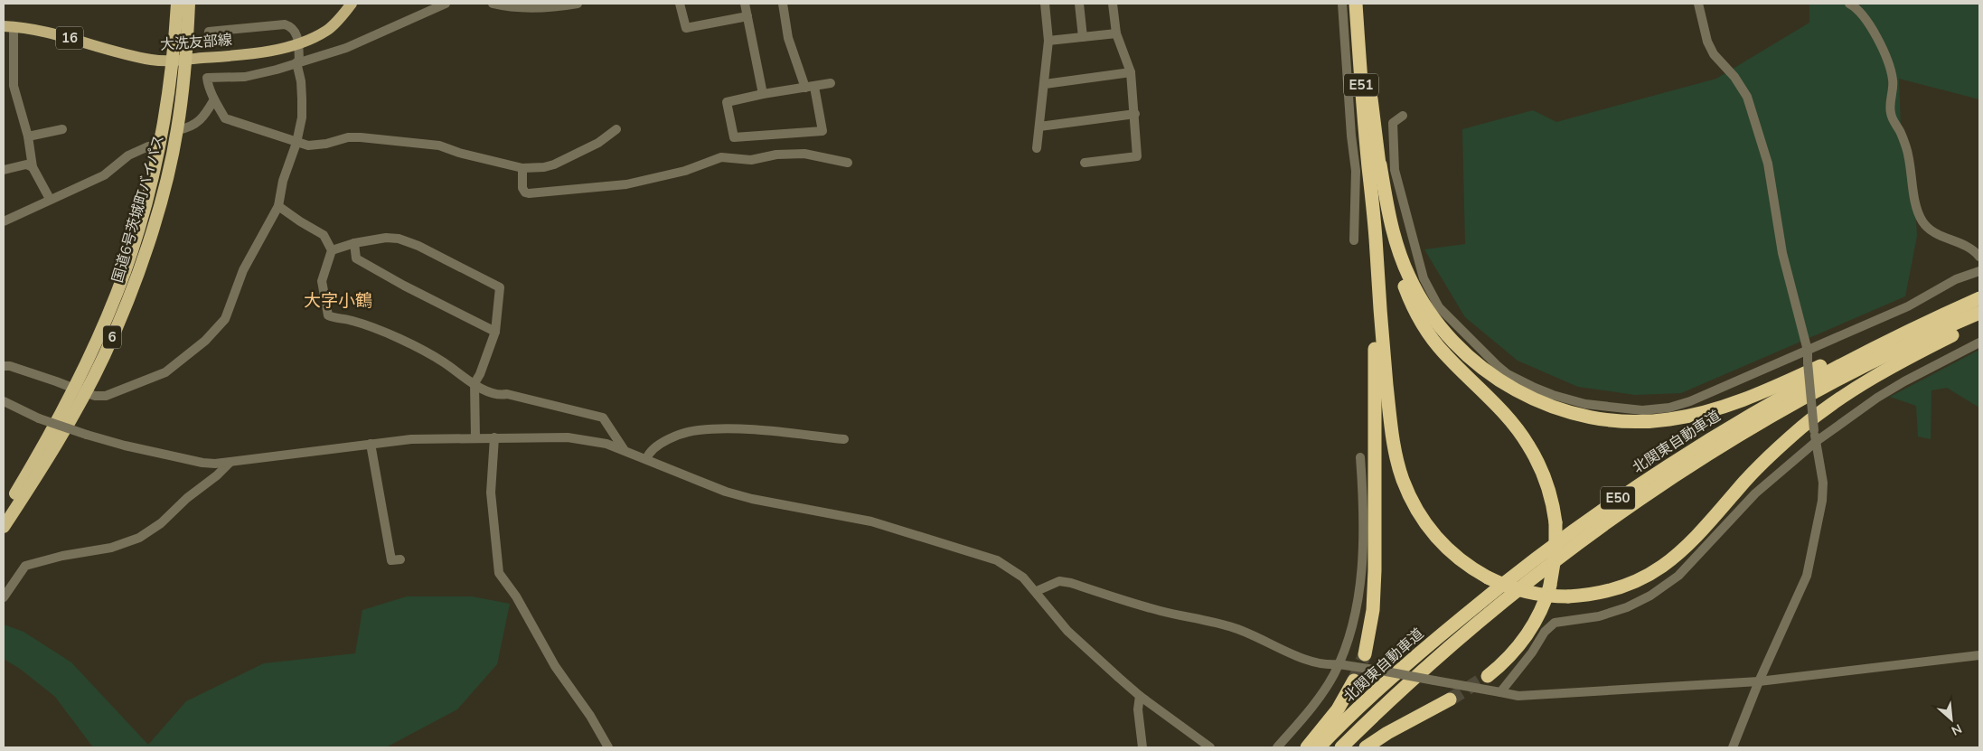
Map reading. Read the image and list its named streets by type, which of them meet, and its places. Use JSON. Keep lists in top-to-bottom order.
{
  "streets": {
    "highway": [
      "E51",
      "国道6号茨城町バイパス",
      "6",
      "北関東自動車道",
      "E50"
    ],
    "main road": ["16", "大洗友部線"]
  },
  "crossings": [
    ["大洗友部線", "国道6号茨城町バイパス"]
  ],
  "districts": ["大字小鶴"],
  "north": "bottom right"
}
